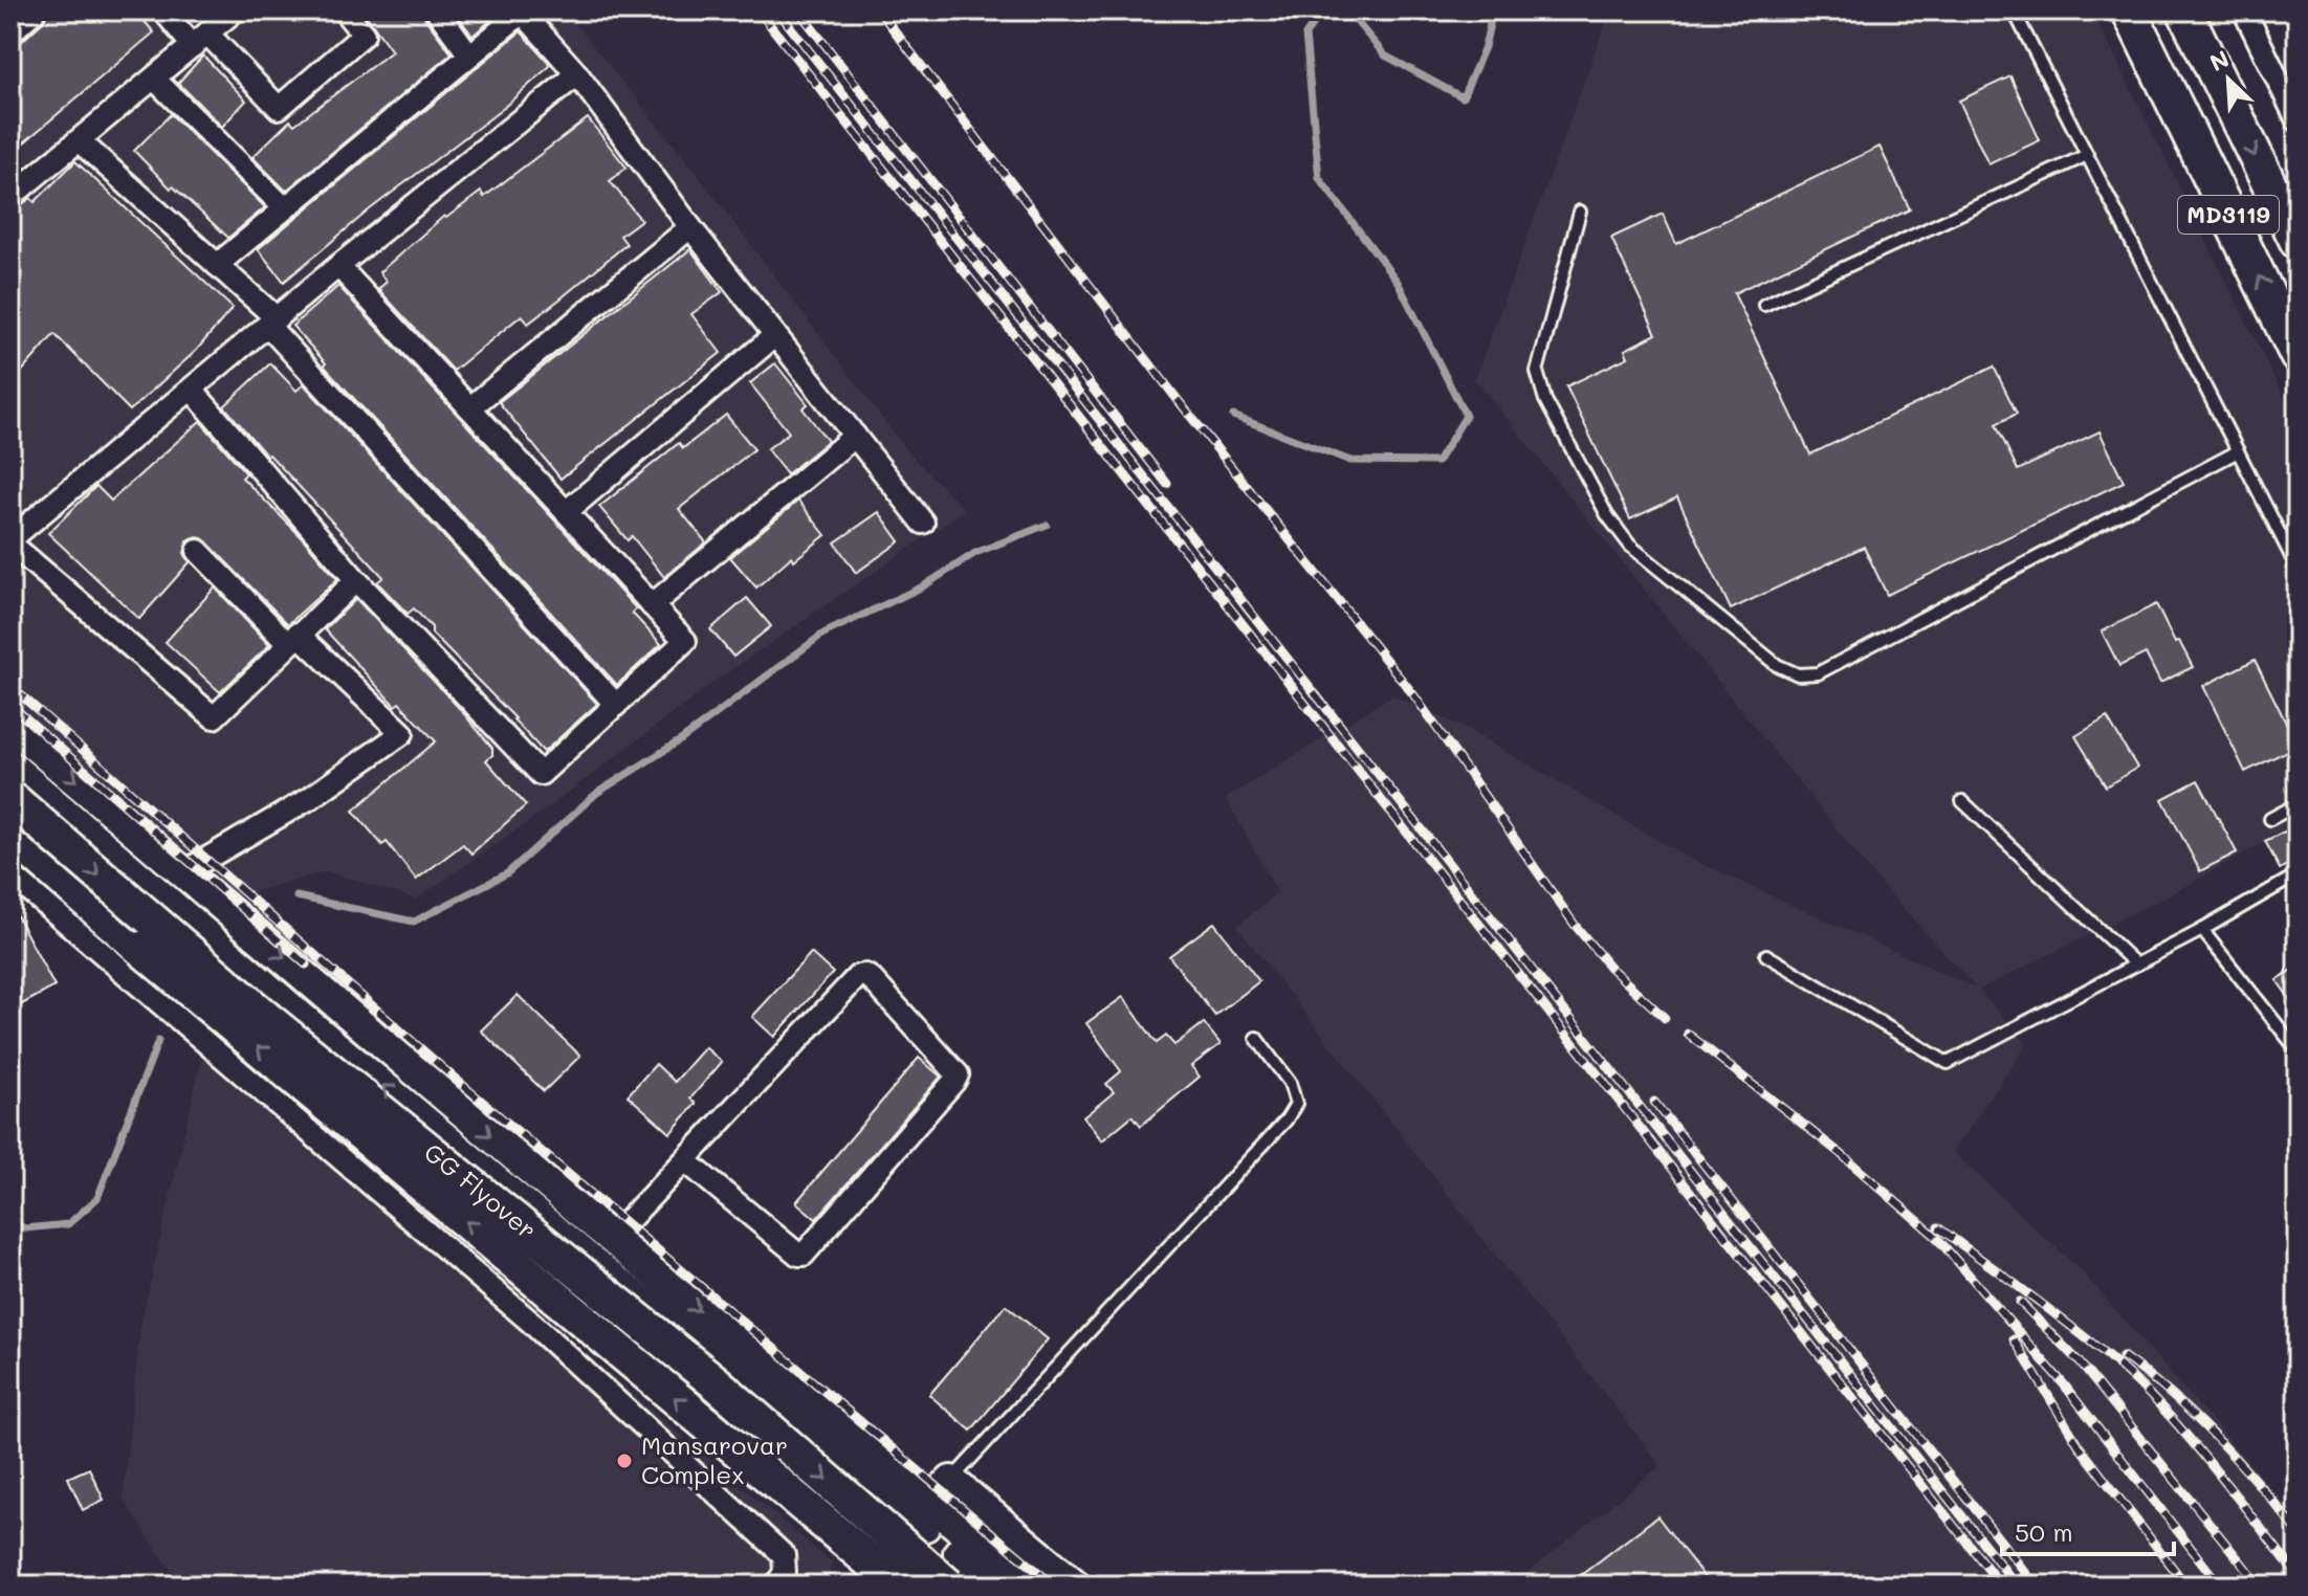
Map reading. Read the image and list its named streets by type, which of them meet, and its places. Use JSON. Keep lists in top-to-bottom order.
{
  "streets": {
    "main road": ["MD3119", "GG Flyover"]
  },
  "places": ["Mansarovar Complex"],
  "scale_bar": "50 m",
  "north": "top left"
}
